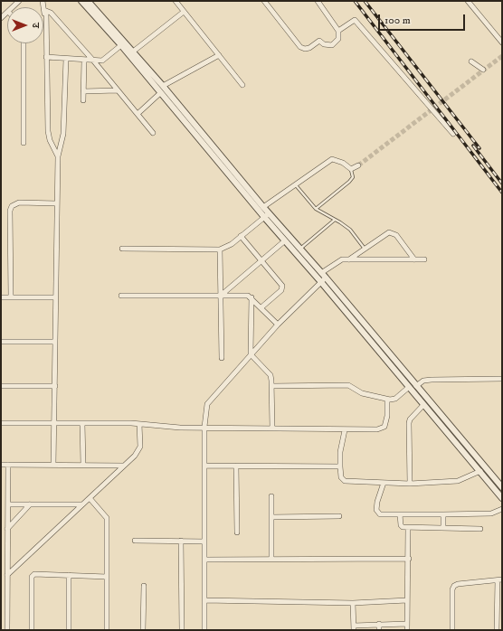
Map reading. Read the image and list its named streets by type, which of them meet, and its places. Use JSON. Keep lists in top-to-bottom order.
{
  "scale_bar": "100 m",
  "north": "right"
}
